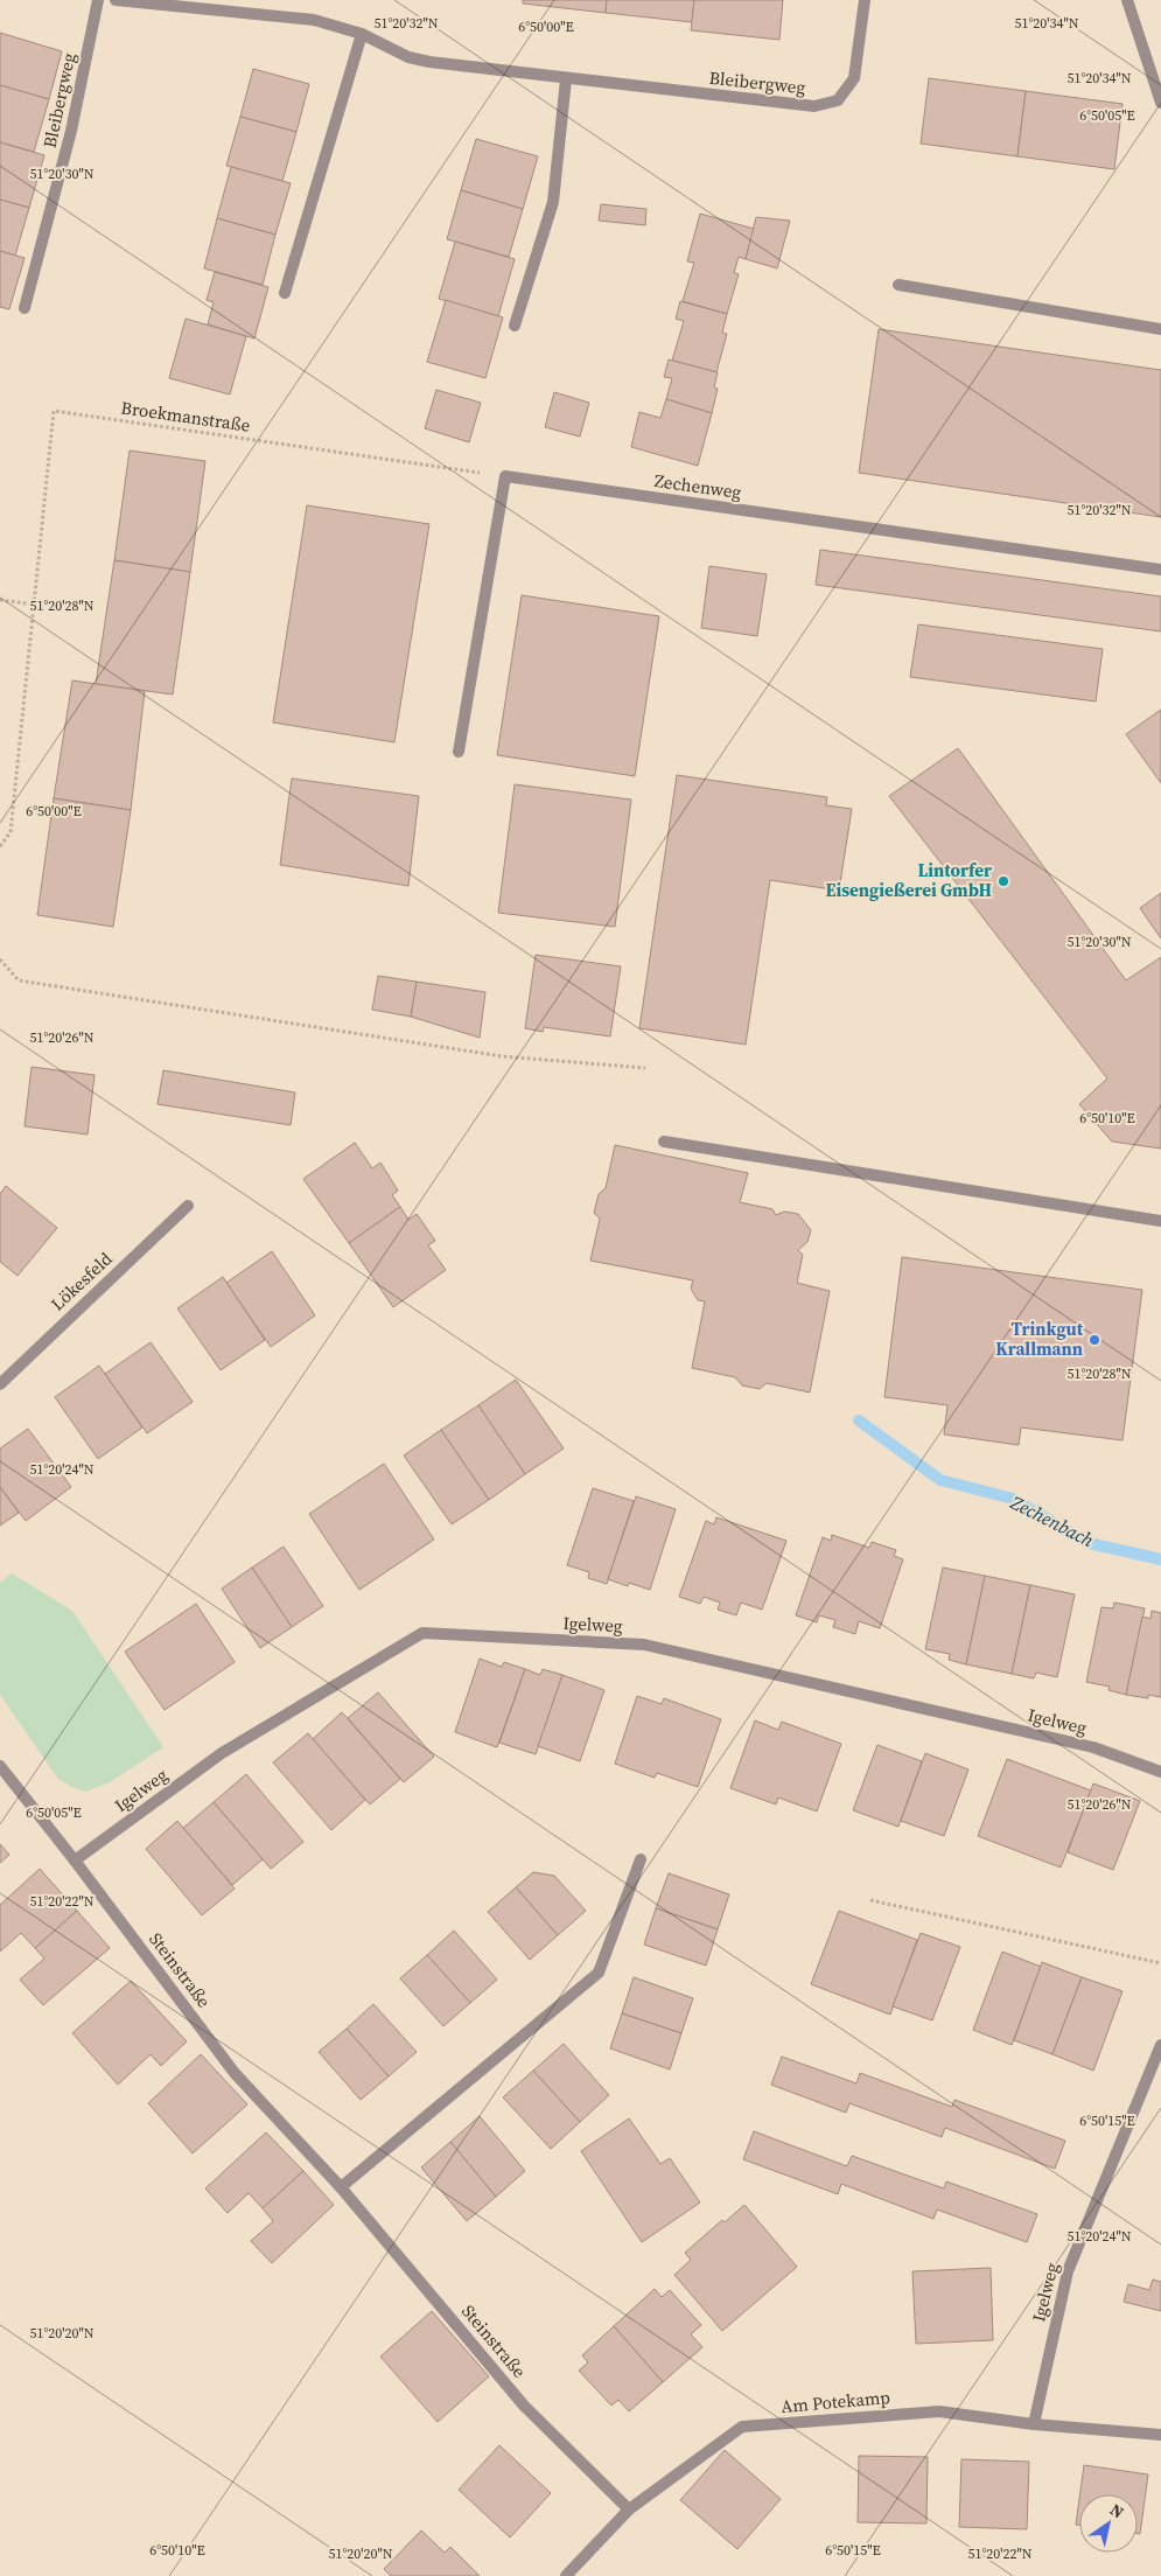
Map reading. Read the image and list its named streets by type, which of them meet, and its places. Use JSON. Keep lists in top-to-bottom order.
{
  "streets": {
    "street": [
      "Bleibergweg",
      "Zechenweg",
      "Lökesfeld",
      "Igelweg",
      "Steinstraße",
      "Am Potekamp"
    ],
    "path": ["Broekmanstraße"]
  },
  "crossings": [
    ["Broekmanstraße", "Zechenweg"],
    ["Igelweg", "Steinstraße"],
    ["Igelweg", "Am Potekamp"],
    ["Steinstraße", "Am Potekamp"]
  ],
  "water": ["Zechenbach"],
  "places": ["Lintorfer Eisengießerei GmbH", "Trinkgut Krallmann"],
  "north": "top right",
  "coordinates": [
    "51°20'34\"N",
    "51°20'32\"N",
    "6°50'00\"E",
    "6°50'05\"E",
    "51°20'30\"N",
    "51°20'28\"N",
    "51°20'26\"N",
    "6°50'10\"E",
    "51°20'24\"N",
    "51°20'22\"N",
    "6°50'15\"E",
    "51°20'20\"N"
  ]
}
